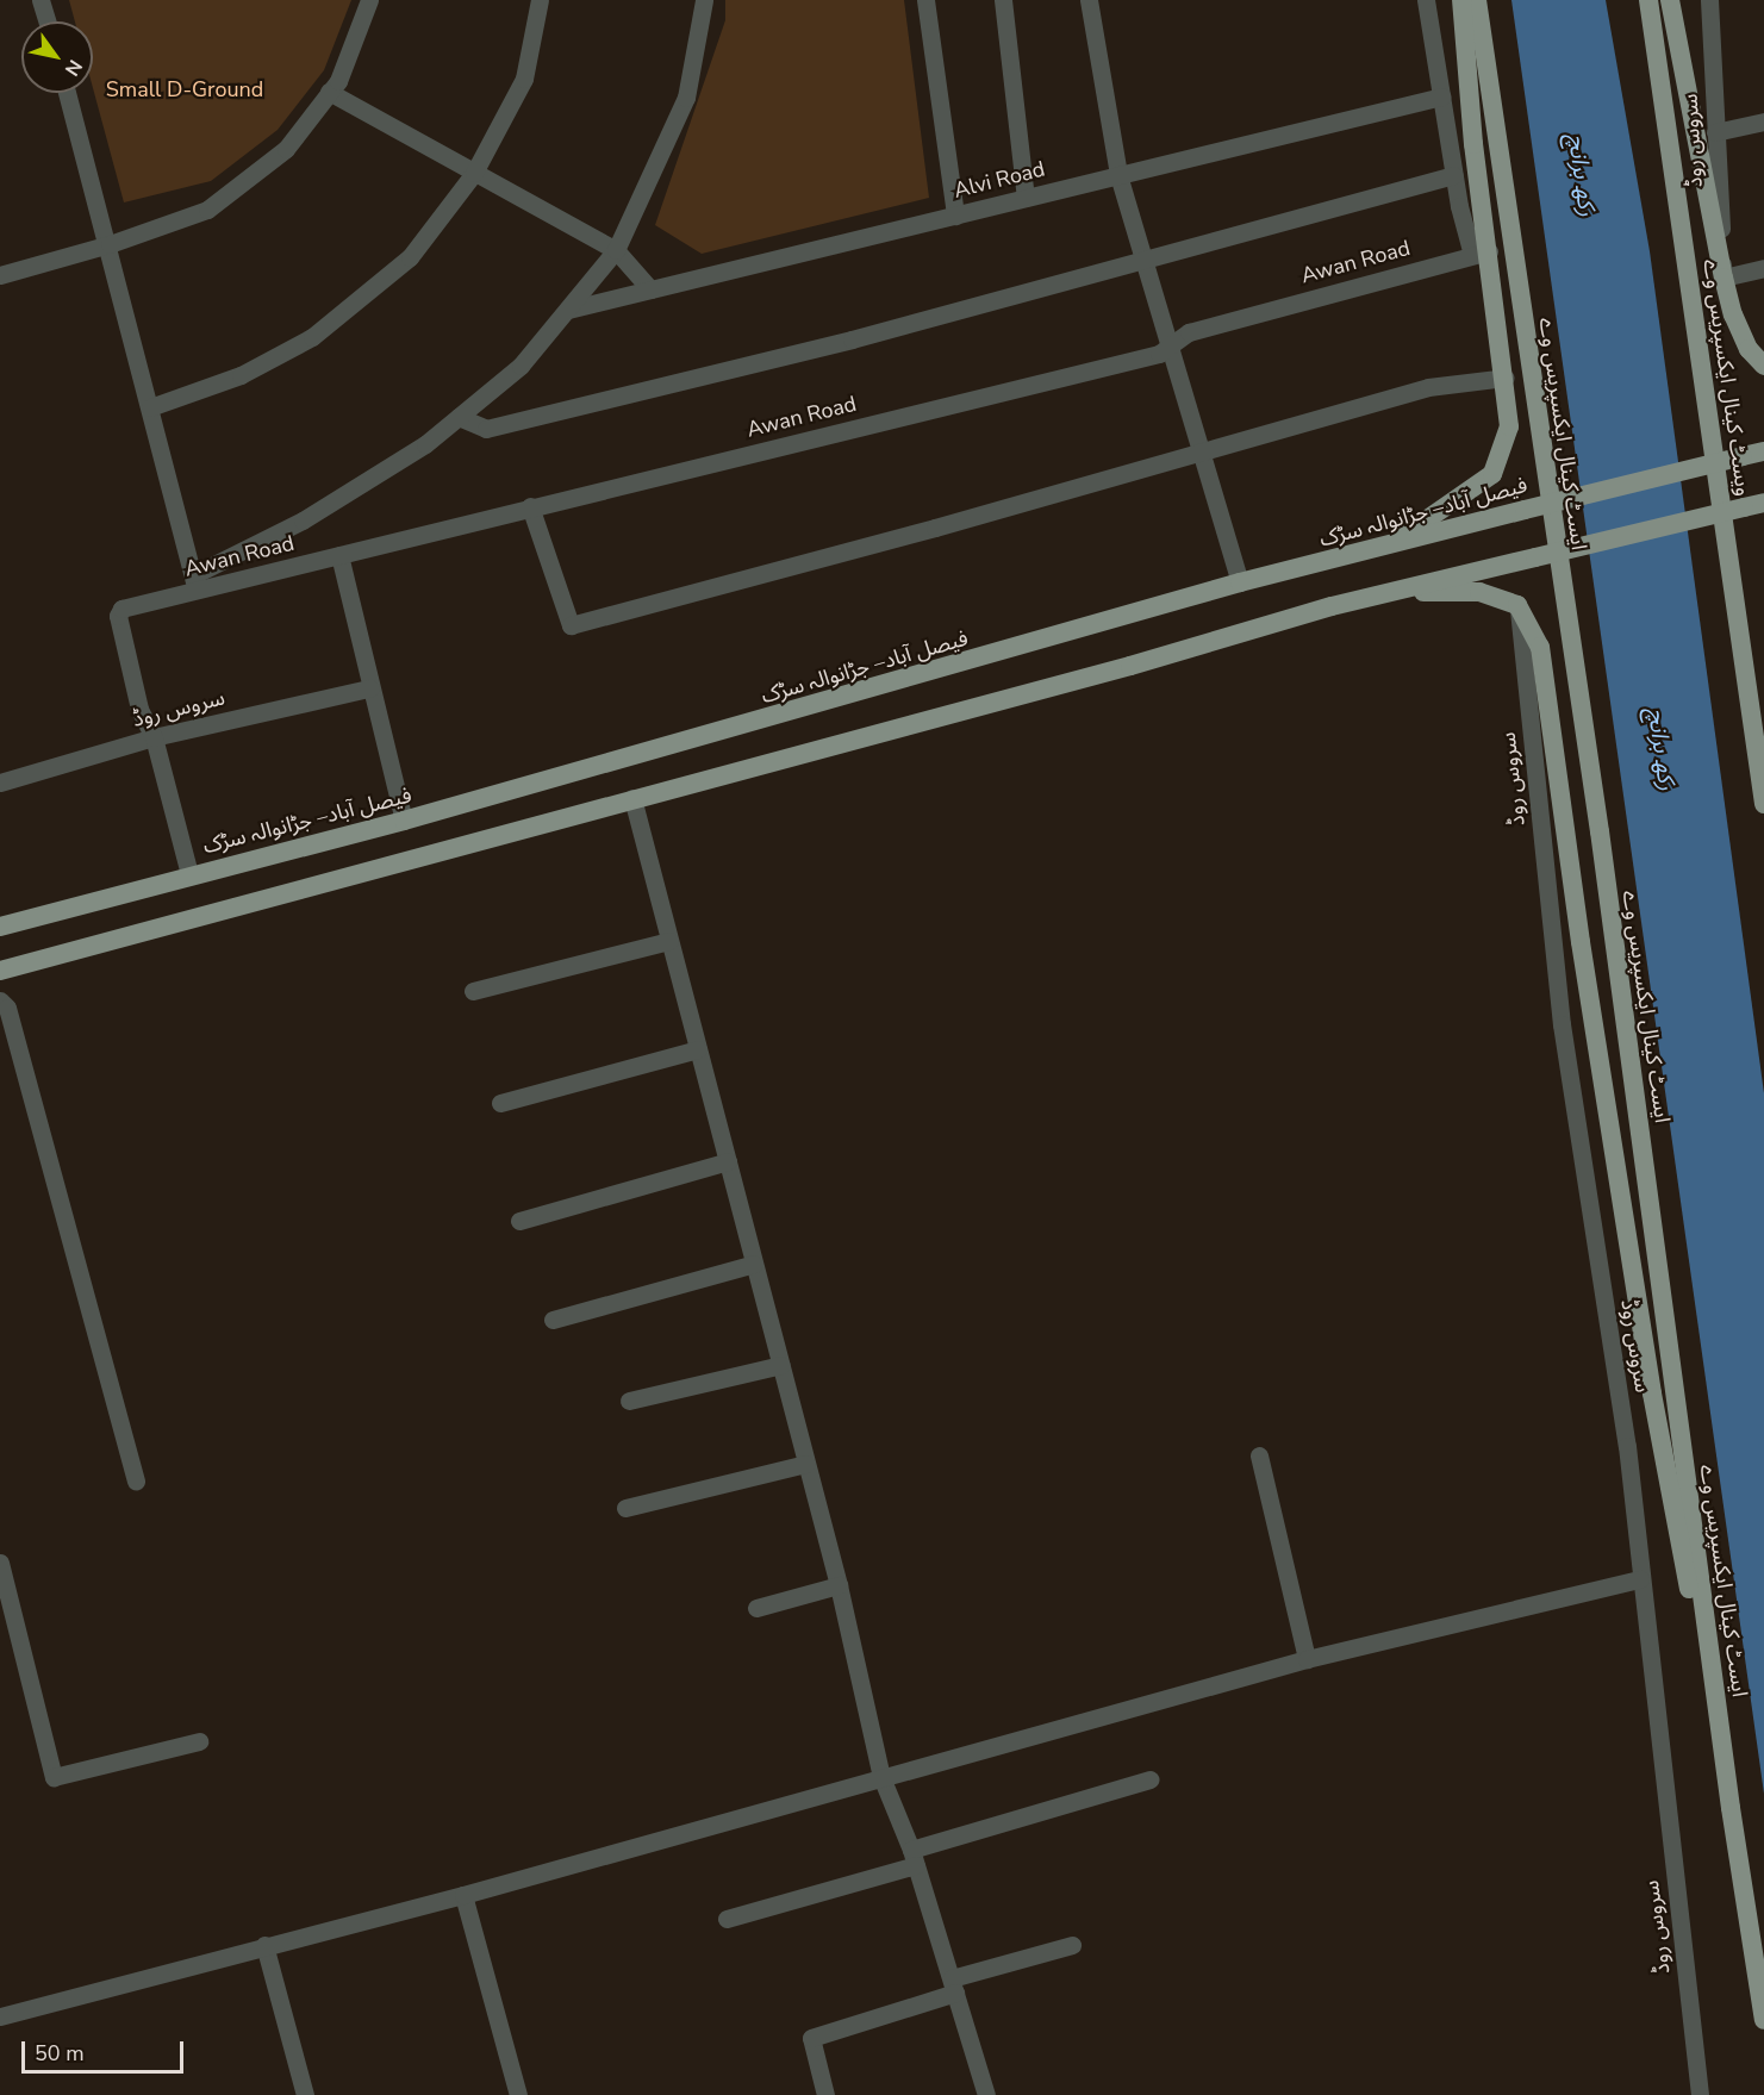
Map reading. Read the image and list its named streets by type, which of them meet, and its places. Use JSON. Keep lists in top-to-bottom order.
{
  "streets": {
    "main road": ["ویسٹ کینال ایکسپریس وے", "ایسٹ کینال ایکسپریس وے", "فیصل آباد– جڑانوالہ سڑک"],
    "street": ["سروس روڈ", "Alvi Road", "Awan Road"]
  },
  "crossings": [
    ["سروس روڈ", "Awan Road"]
  ],
  "water": ["رکھ برانچ"],
  "parks": ["Small D-Ground"],
  "scale_bar": "50 m",
  "north": "bottom right"
}
